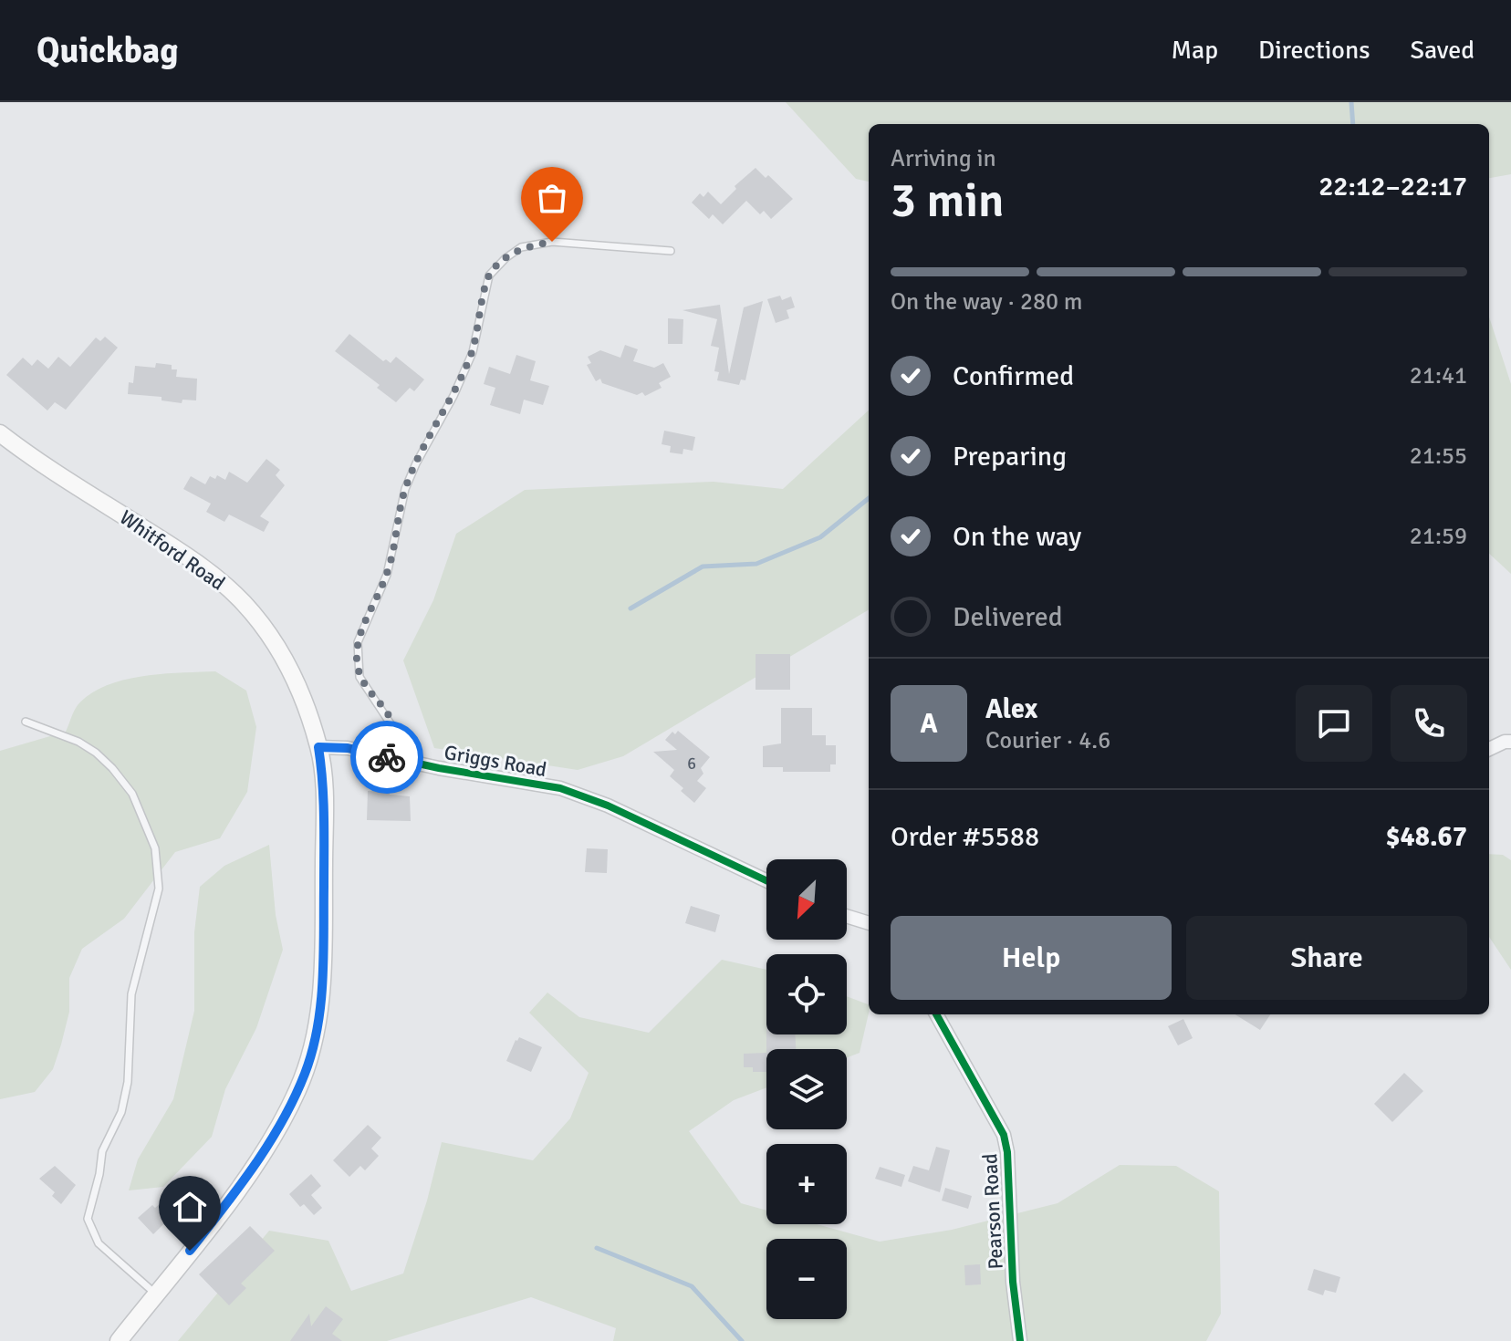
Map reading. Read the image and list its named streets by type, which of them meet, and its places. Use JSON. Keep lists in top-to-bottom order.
{
  "streets": {
    "main road": ["Whitford Road"],
    "street": ["Griggs Road", "Pearson Road"]
  },
  "crossings": [
    ["Whitford Road", "Griggs Road"]
  ],
  "house_numbers": ["6"],
  "north": "bottom left",
  "page": {
    "header": "Quickbag",
    "nav": ["Map", "Directions", "Saved"],
    "heading": ["3 min", "Arriving in", "22:12–22:17"],
    "panel": [
      "Alex",
      "Courier · 4.6",
      "Order #5588",
      "$48.67"
    ],
    "bar": "On the way · 280 m",
    "list": [
      ["Confirmed", "21:41"],
      ["Preparing", "21:55"],
      ["On the way", "21:59"],
      "Delivered"
    ],
    "round": "A",
    "map_buttons": ["+", "−"],
    "buttons": ["Help", "Share"]
  }
}
